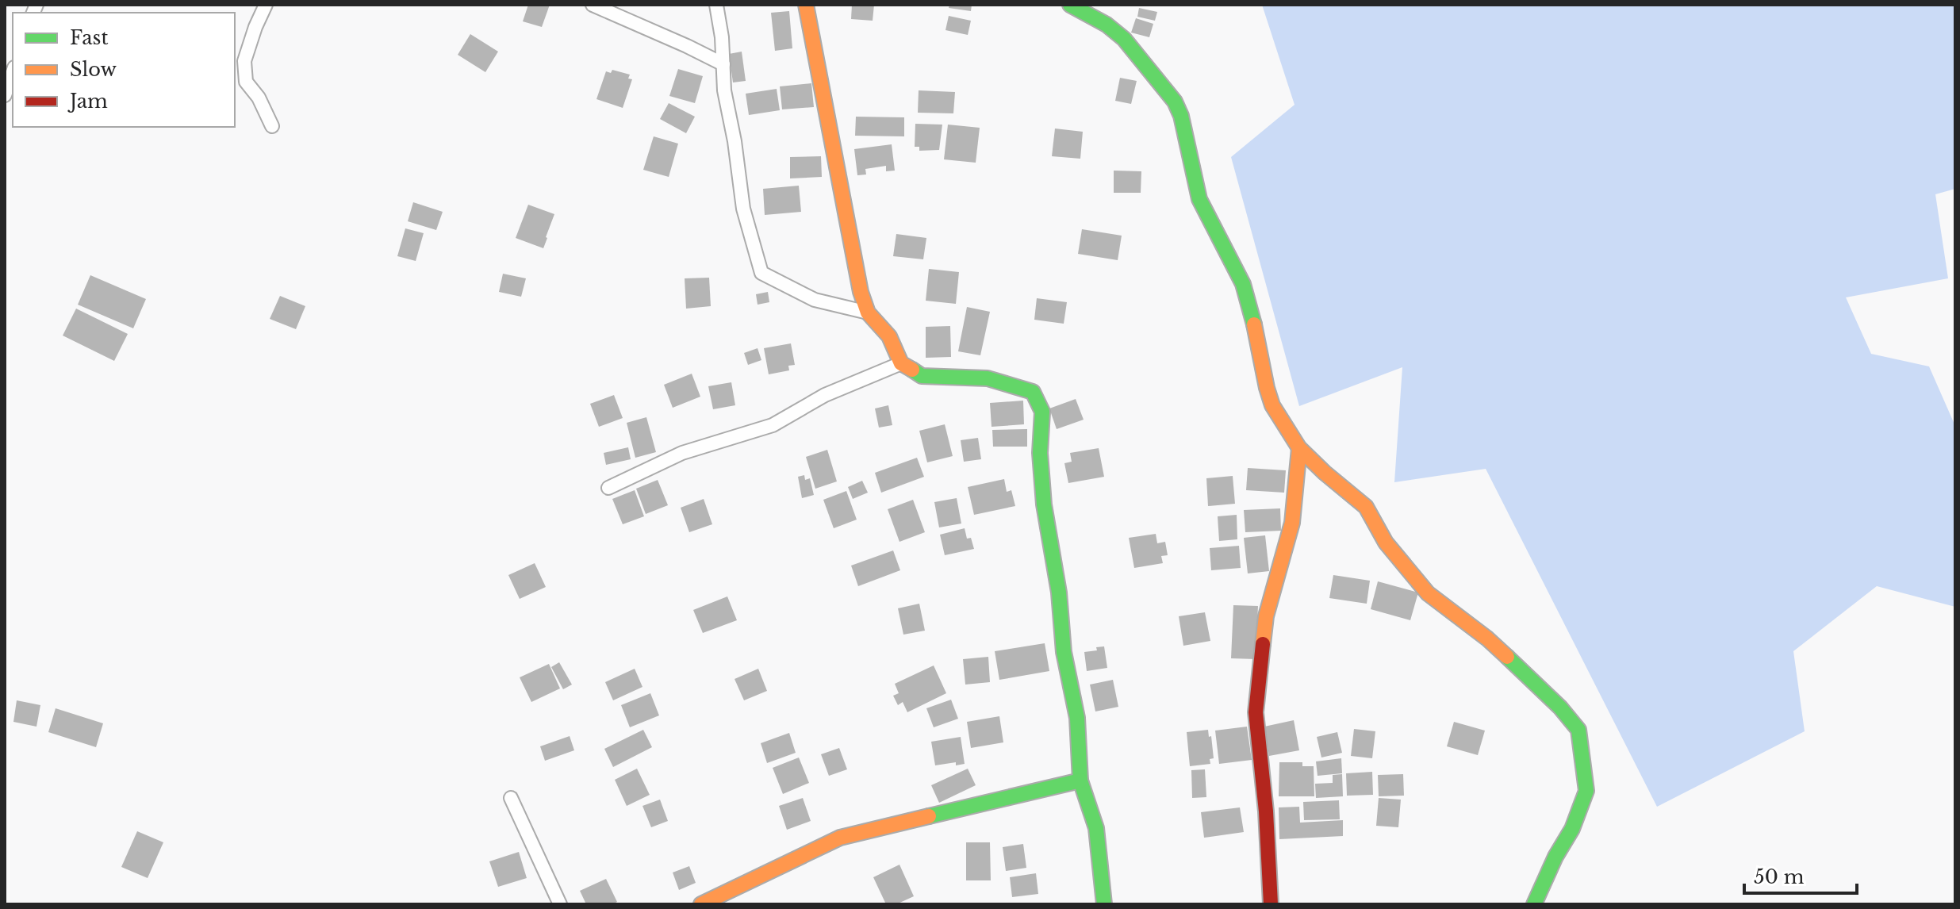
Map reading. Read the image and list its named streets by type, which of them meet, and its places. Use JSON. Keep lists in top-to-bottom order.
{
  "legend": ["Fast", "Slow", "Jam"],
  "scale_bar": "50 m"
}
